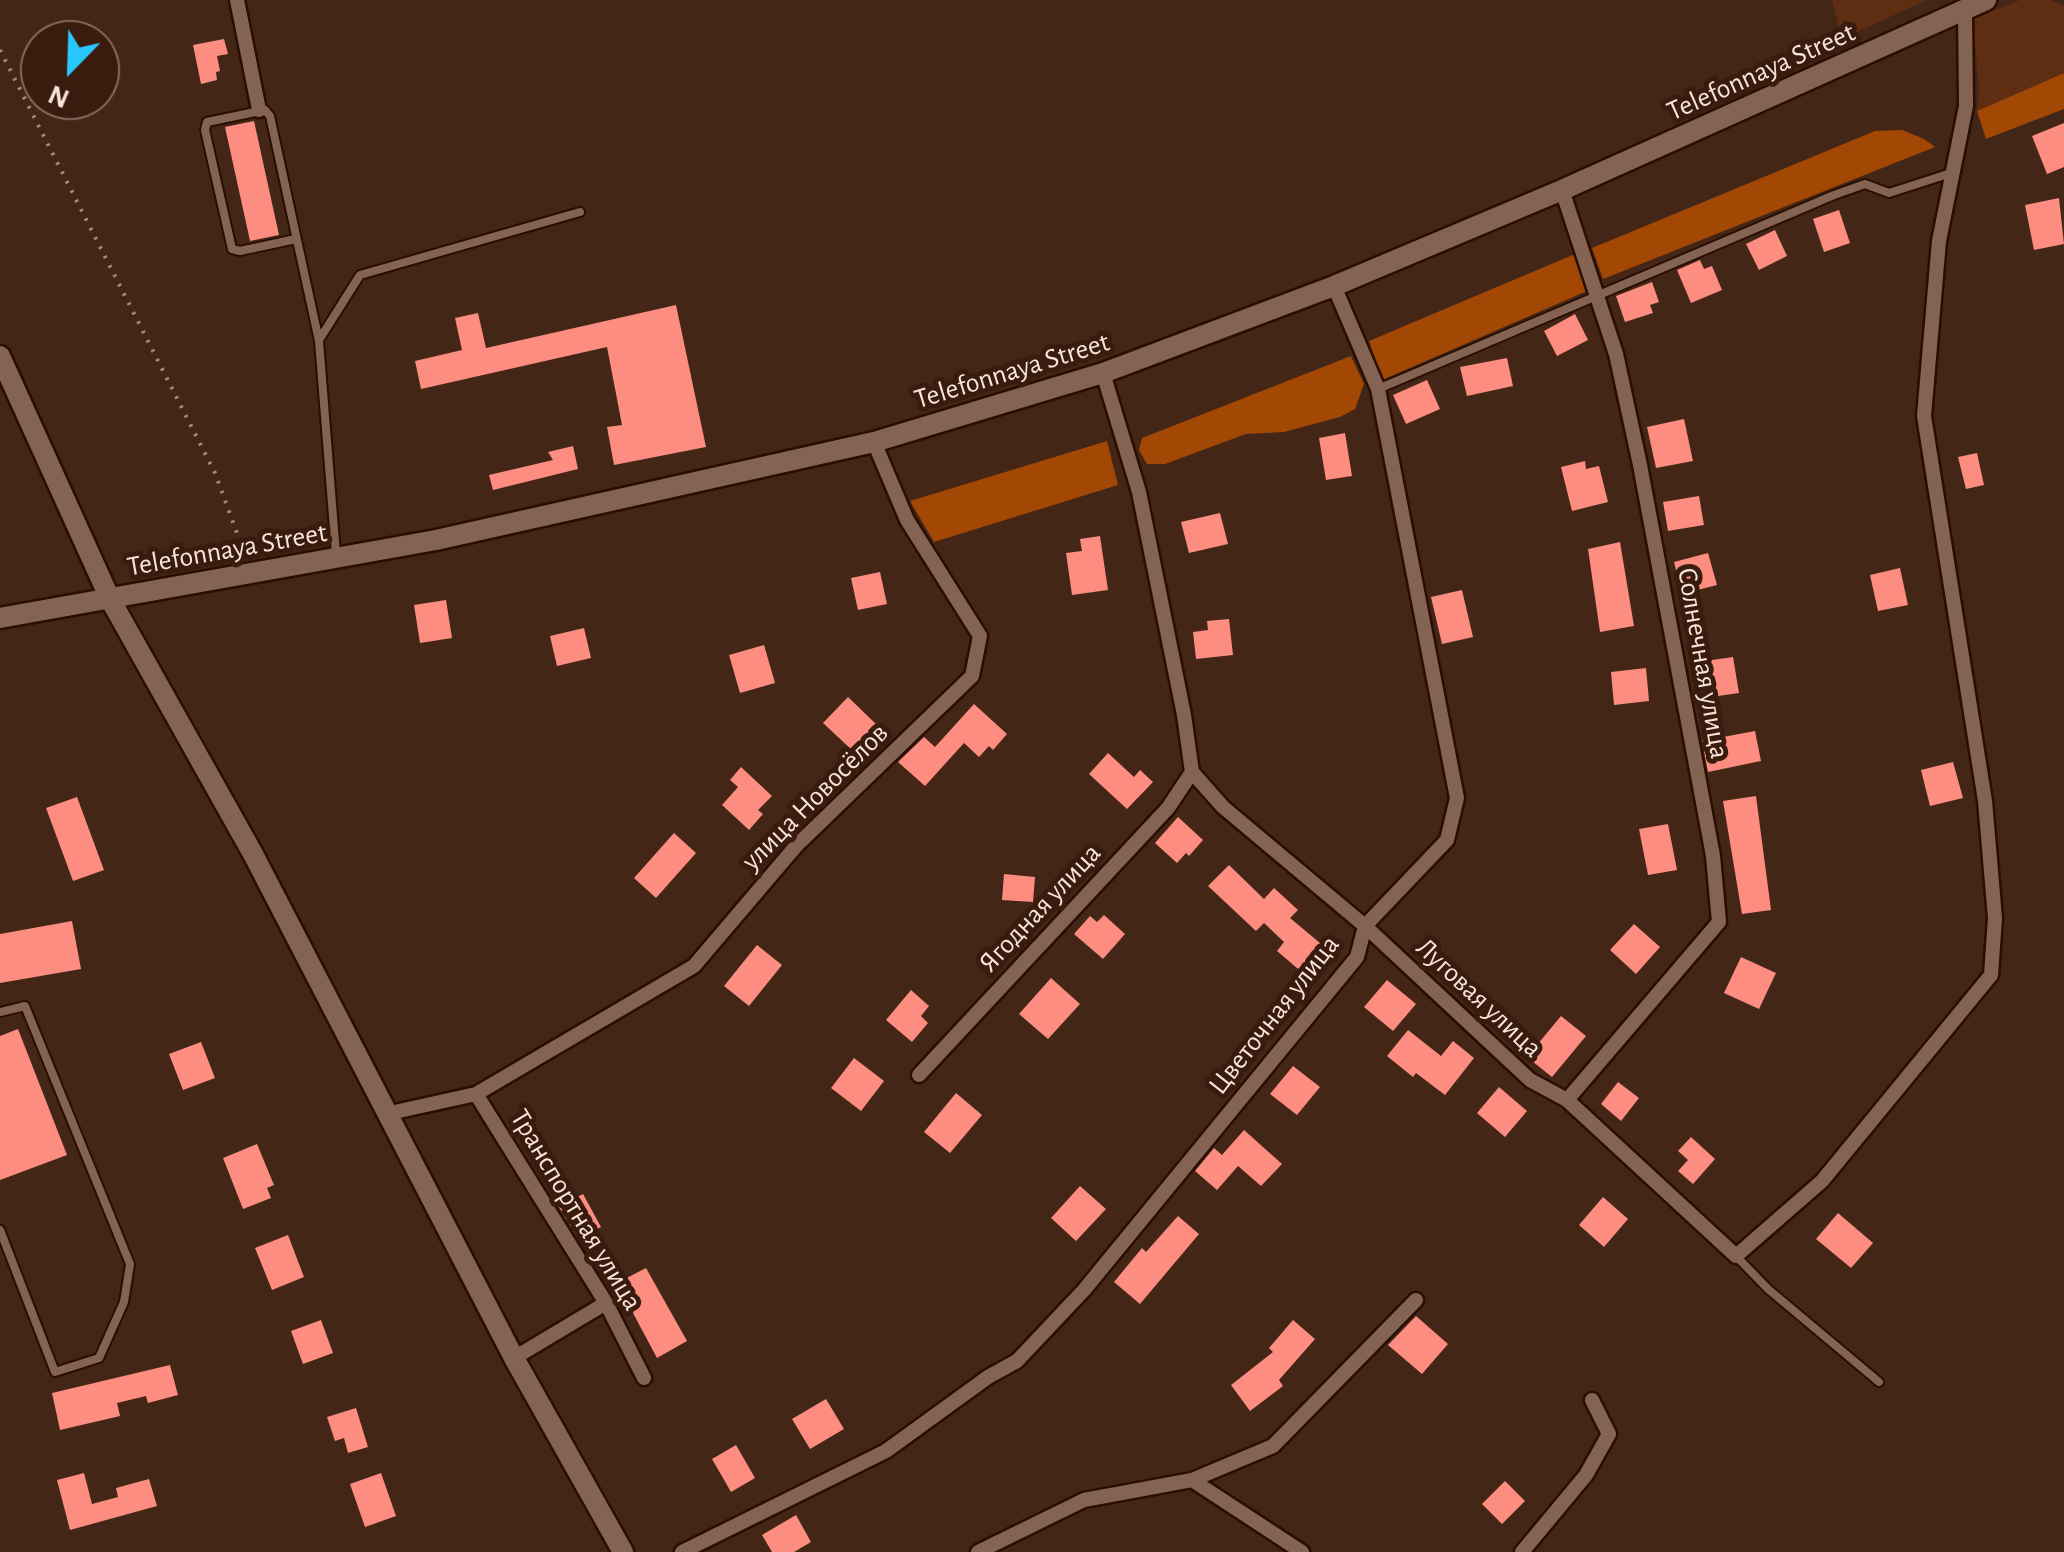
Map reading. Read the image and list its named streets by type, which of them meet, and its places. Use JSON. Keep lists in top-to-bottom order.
{
  "streets": {
    "street": [
      "Telefonnaya Street",
      "Солнечная улица",
      "улица Новосёлов",
      "Ягодная улица",
      "Луговая улица",
      "Цветочная улица",
      "Транспортная улица"
    ]
  },
  "crossings": [
    ["Telefonnaya Street", "Солнечная улица"],
    ["Telefonnaya Street", "улица Новосёлов"],
    ["Telefonnaya Street", "Цветочная улица"],
    ["Солнечная улица", "Луговая улица"],
    ["улица Новосёлов", "Транспортная улица"],
    ["Ягодная улица", "Луговая улица"],
    ["Луговая улица", "Цветочная улица"]
  ],
  "north": "bottom left"
}
